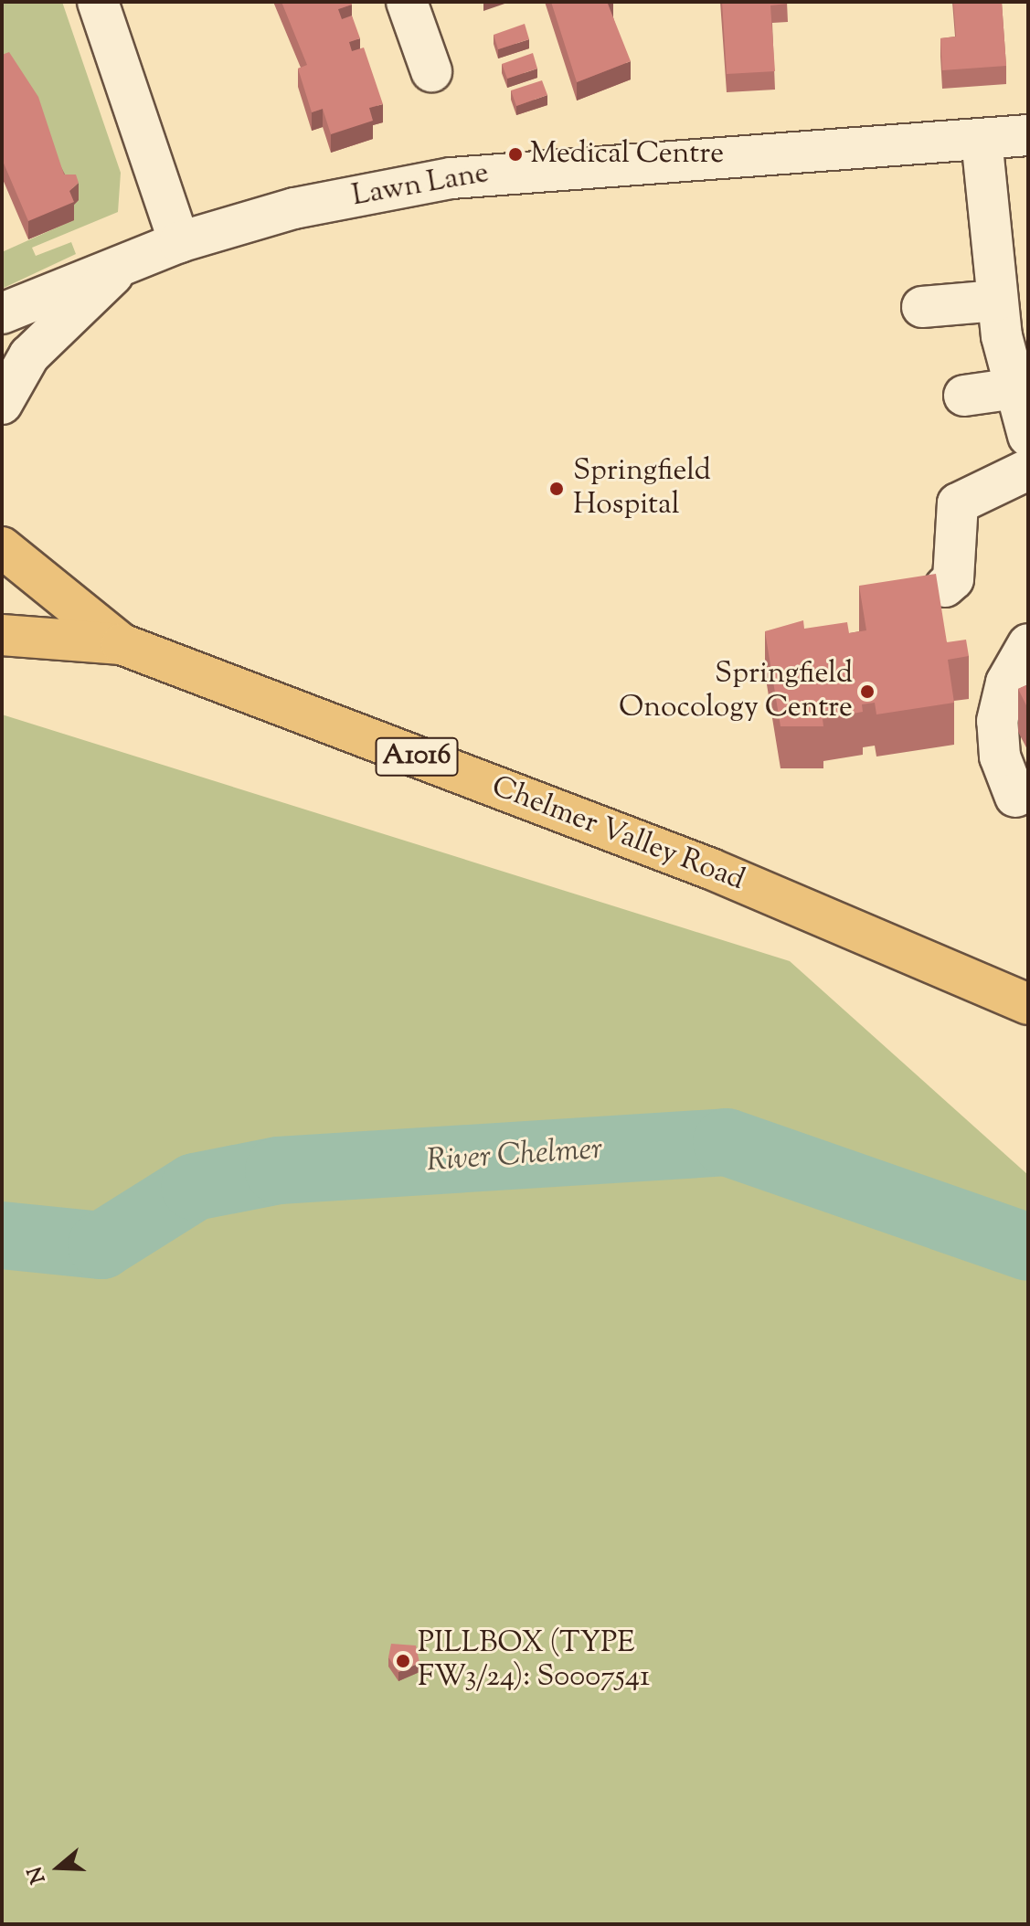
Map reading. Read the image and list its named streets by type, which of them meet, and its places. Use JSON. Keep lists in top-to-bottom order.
{
  "streets": {
    "main road": ["A1016", "Chelmer Valley Road"],
    "street": ["Lawn Lane"]
  },
  "water": ["River Chelmer"],
  "places": [
    "Medical Centre",
    "Springfield Hospital",
    "Springfield Onocology Centre",
    "PILLBOX (TYPE FW3/24): S0007541"
  ],
  "north": "left"
}
